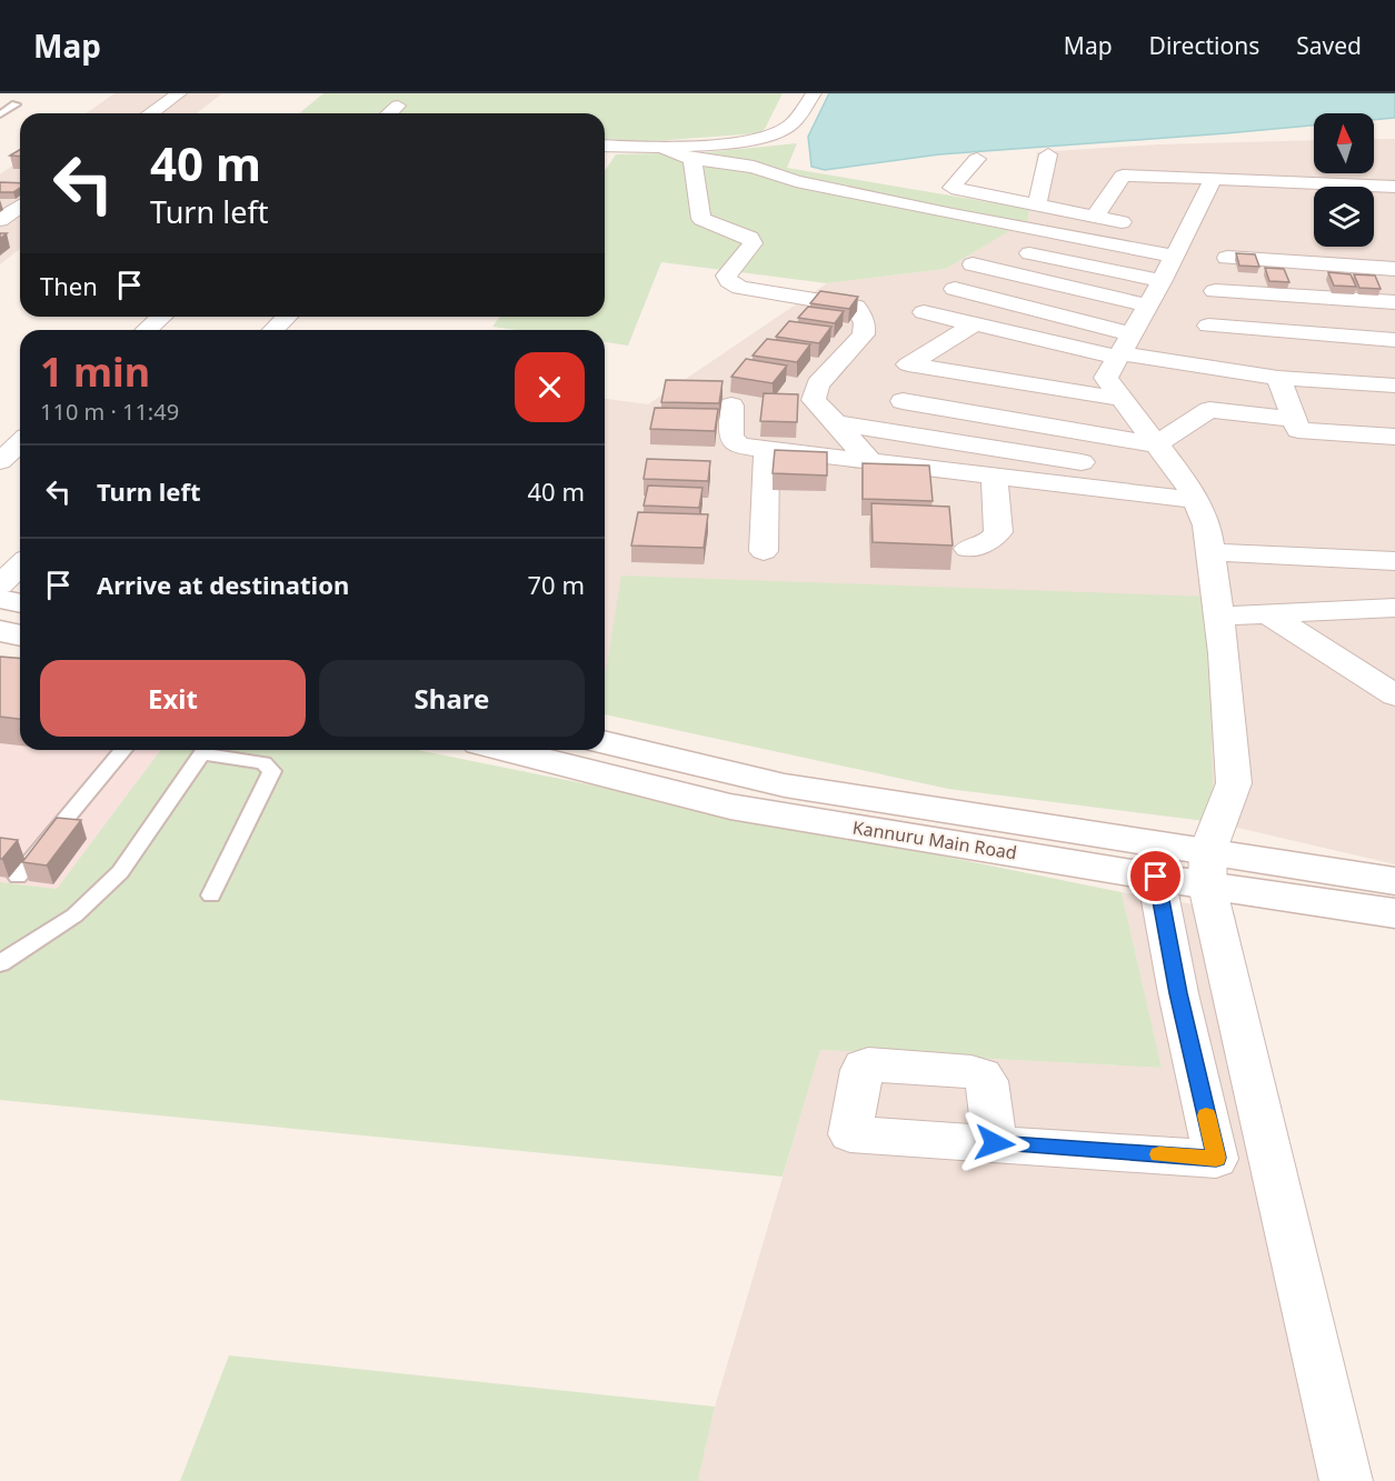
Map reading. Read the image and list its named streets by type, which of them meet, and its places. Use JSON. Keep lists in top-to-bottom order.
{
  "streets": {
    "main road": ["Kannuru Main Road"]
  },
  "north": "top",
  "page": {
    "header": "Map",
    "nav": ["Map", "Directions", "Saved"],
    "turn": ["40 m", "Turn left"],
    "then": "Then",
    "heading": ["1 min", "110 m · 11:49"],
    "list": [
      {
        "name": "Turn left",
        "value": "40 m"
      },
      {
        "name": "Arrive at destination",
        "value": "70 m"
      }
    ],
    "buttons": ["Exit", "Share"]
  }
}
